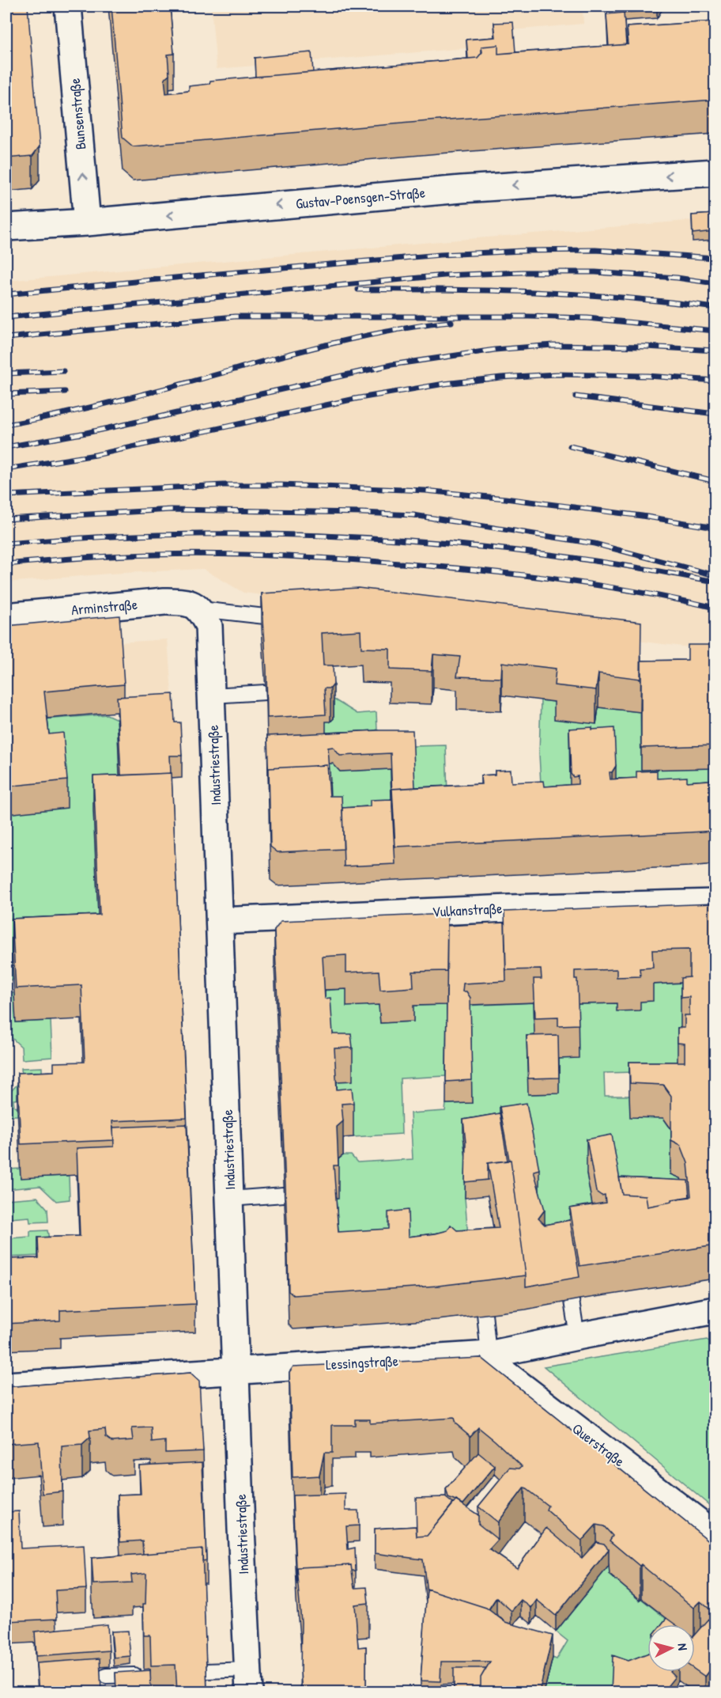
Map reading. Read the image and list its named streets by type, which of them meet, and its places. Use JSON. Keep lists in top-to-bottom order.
{
  "streets": {
    "street": [
      "Bunsenstraße",
      "Gustav-Poensgen-Straße",
      "Arminstraße",
      "Industriestraße",
      "Vulkanstraße",
      "Lessingstraße",
      "Querstraße"
    ]
  },
  "crossings": [
    ["Bunsenstraße", "Gustav-Poensgen-Straße"],
    ["Arminstraße", "Industriestraße"],
    ["Industriestraße", "Vulkanstraße"],
    ["Industriestraße", "Lessingstraße"],
    ["Lessingstraße", "Querstraße"]
  ],
  "one_way": ["Bunsenstraße", "Gustav-Poensgen-Straße"],
  "north": "right"
}
